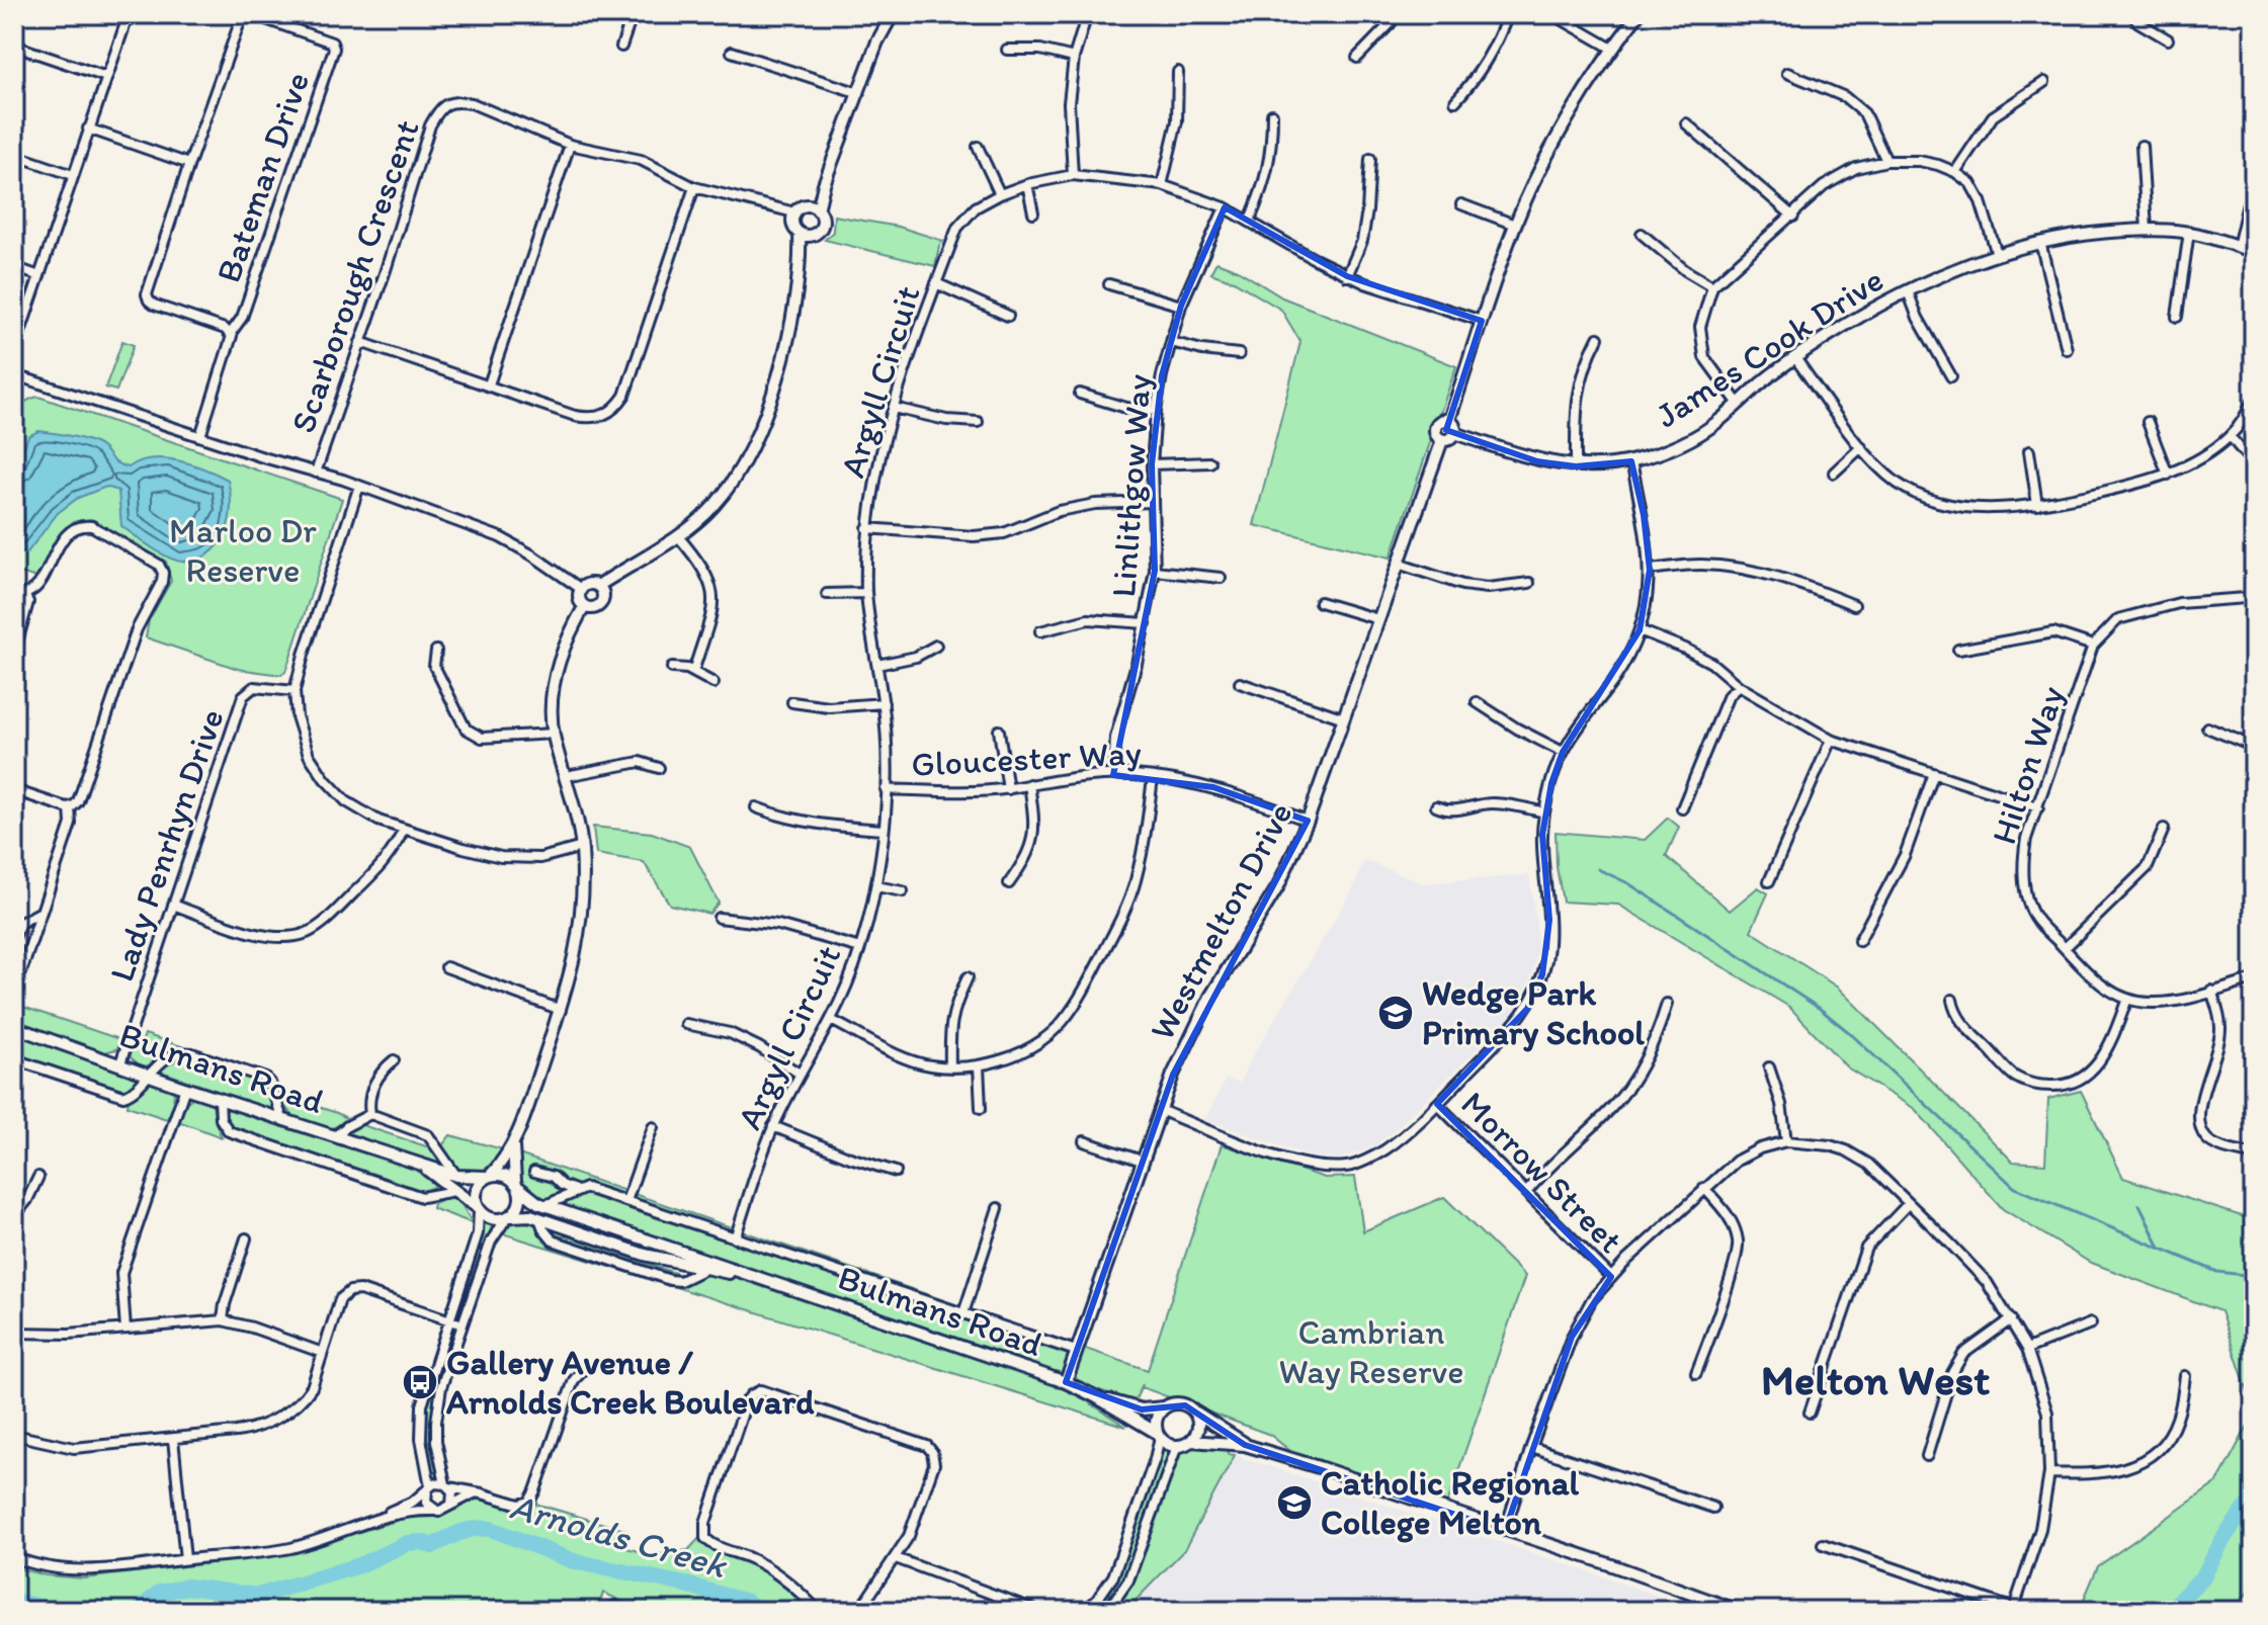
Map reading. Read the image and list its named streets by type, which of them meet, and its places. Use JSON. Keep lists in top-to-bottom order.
{
  "streets": {
    "street": [
      "Bateman Drive",
      "Scarborough Crescent",
      "James Cook Drive",
      "Argyll Circuit",
      "Linlithgow Way",
      "Gloucester Way",
      "Hilton Way",
      "Lady Penrhyn Drive",
      "Westmelton Drive",
      "Bulmans Road",
      "Morrow Street"
    ]
  },
  "crossings": [
    ["James Cook Drive", "Westmelton Drive"],
    ["Argyll Circuit", "Linlithgow Way"],
    ["Argyll Circuit", "Gloucester Way"],
    ["Linlithgow Way", "Gloucester Way"],
    ["Gloucester Way", "Westmelton Drive"],
    ["Lady Penrhyn Drive", "Bulmans Road"],
    ["Westmelton Drive", "Bulmans Road"]
  ],
  "districts": ["Melton West"],
  "water": ["Arnolds Creek"],
  "parks": ["Marloo Dr Reserve", "Cambrian Way Reserve"],
  "places": {
    "school or university": ["Wedge Park Primary School", "Catholic Regional College Melton"],
    "bus stop": ["Gallery Avenue / Arnolds Creek Boulevard"]
  }
}
